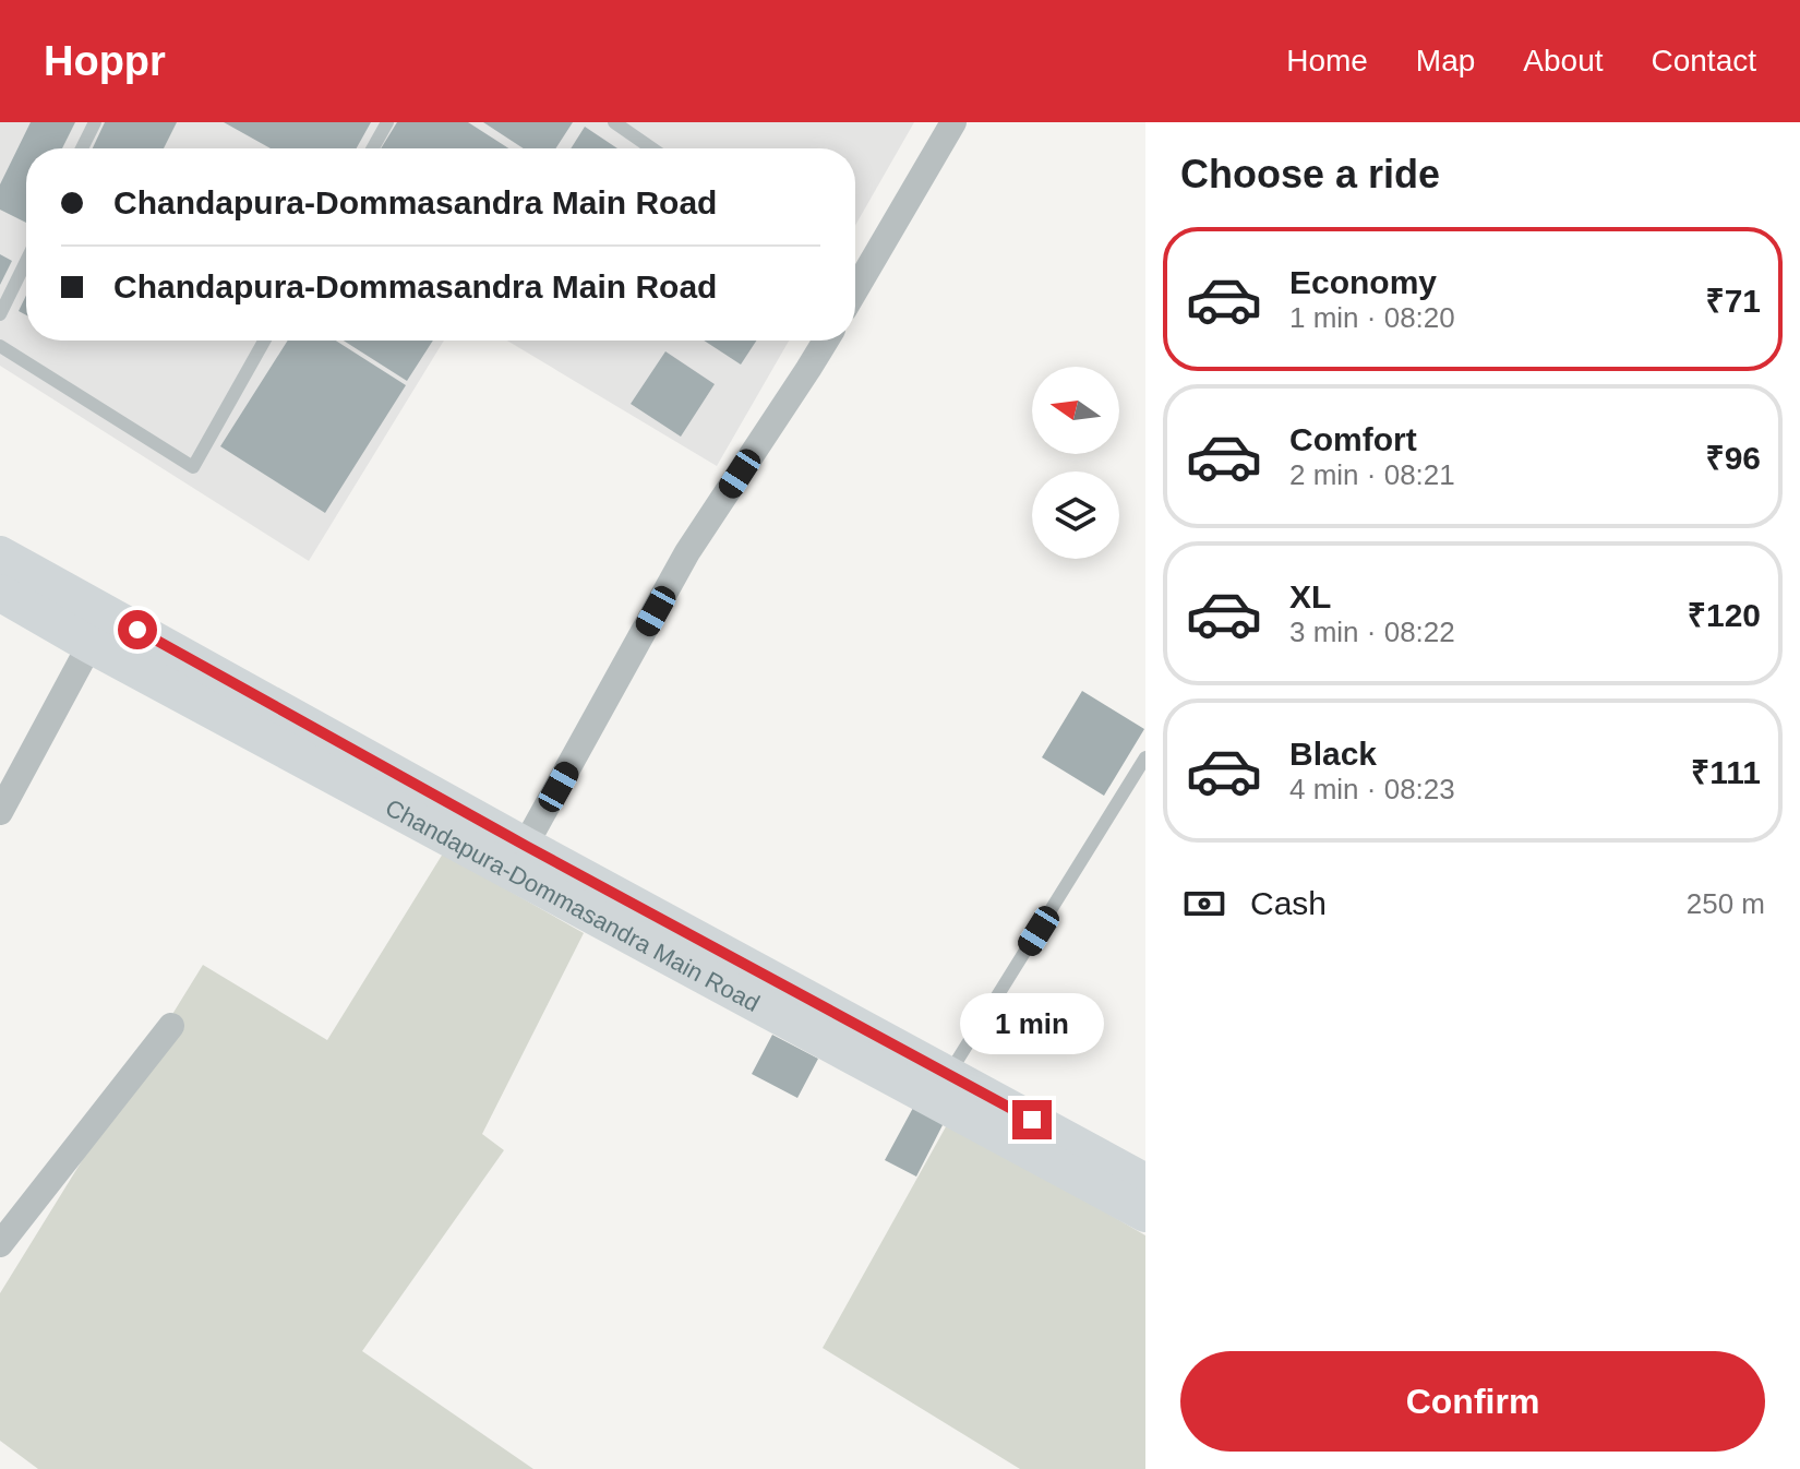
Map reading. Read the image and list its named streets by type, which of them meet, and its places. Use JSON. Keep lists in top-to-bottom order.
{
  "streets": {
    "main road": ["Chandapura-Dommasandra Main Road"]
  },
  "north": "left",
  "page": {
    "header": "Hoppr",
    "nav": [
      "Home",
      "Map",
      "About",
      "Contact"
    ],
    "heading": "Choose a ride",
    "banner": ["Chandapura-Dommasandra Main Road", "Chandapura-Dommasandra Main Road"],
    "list": [
      {
        "name": "Economy",
        "note": "1 min · 08:20",
        "value": "₹71"
      },
      {
        "name": "Comfort",
        "note": "2 min · 08:21",
        "value": "₹96"
      },
      {
        "name": "XL",
        "note": "3 min · 08:22",
        "value": "₹120"
      },
      {
        "name": "Black",
        "note": "4 min · 08:23",
        "value": "₹111"
      }
    ],
    "pay": ["Cash", "250 m"],
    "bubble": "1 min",
    "buttons": "Confirm"
  }
}
